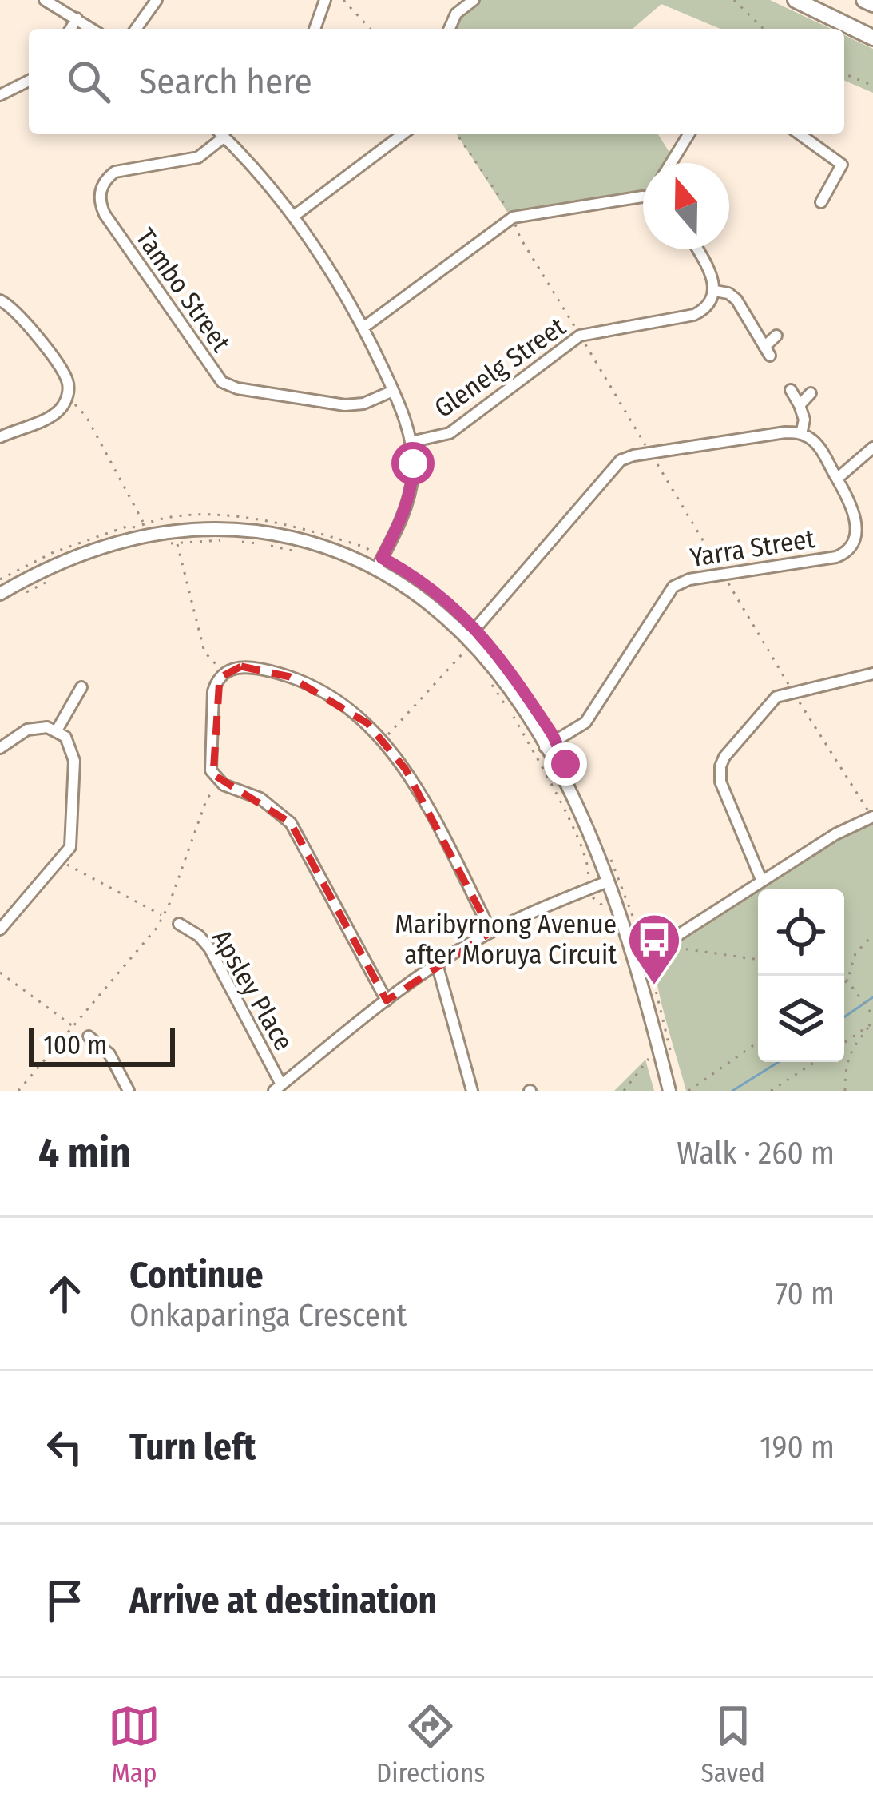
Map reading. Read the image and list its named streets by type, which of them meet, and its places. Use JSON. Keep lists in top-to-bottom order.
{
  "streets": {
    "street": [
      "Tambo Street",
      "Glenelg Street",
      "Yarra Street",
      "Apsley Place"
    ]
  },
  "places": {
    "bus stop": ["Maribyrnong Avenue after Moruya Circuit"]
  },
  "scale_bar": "100 m",
  "north": "top",
  "page": {
    "search": "Search here",
    "scale": "100 m",
    "heading": ["4 min", "Walk · 260 m"],
    "list": [
      ["Continue", "Onkaparinga Crescent", "70 m"],
      ["Turn left", "190 m"],
      "Arrive at destination"
    ],
    "nav": ["Map", "Directions", "Saved"]
  }
}
